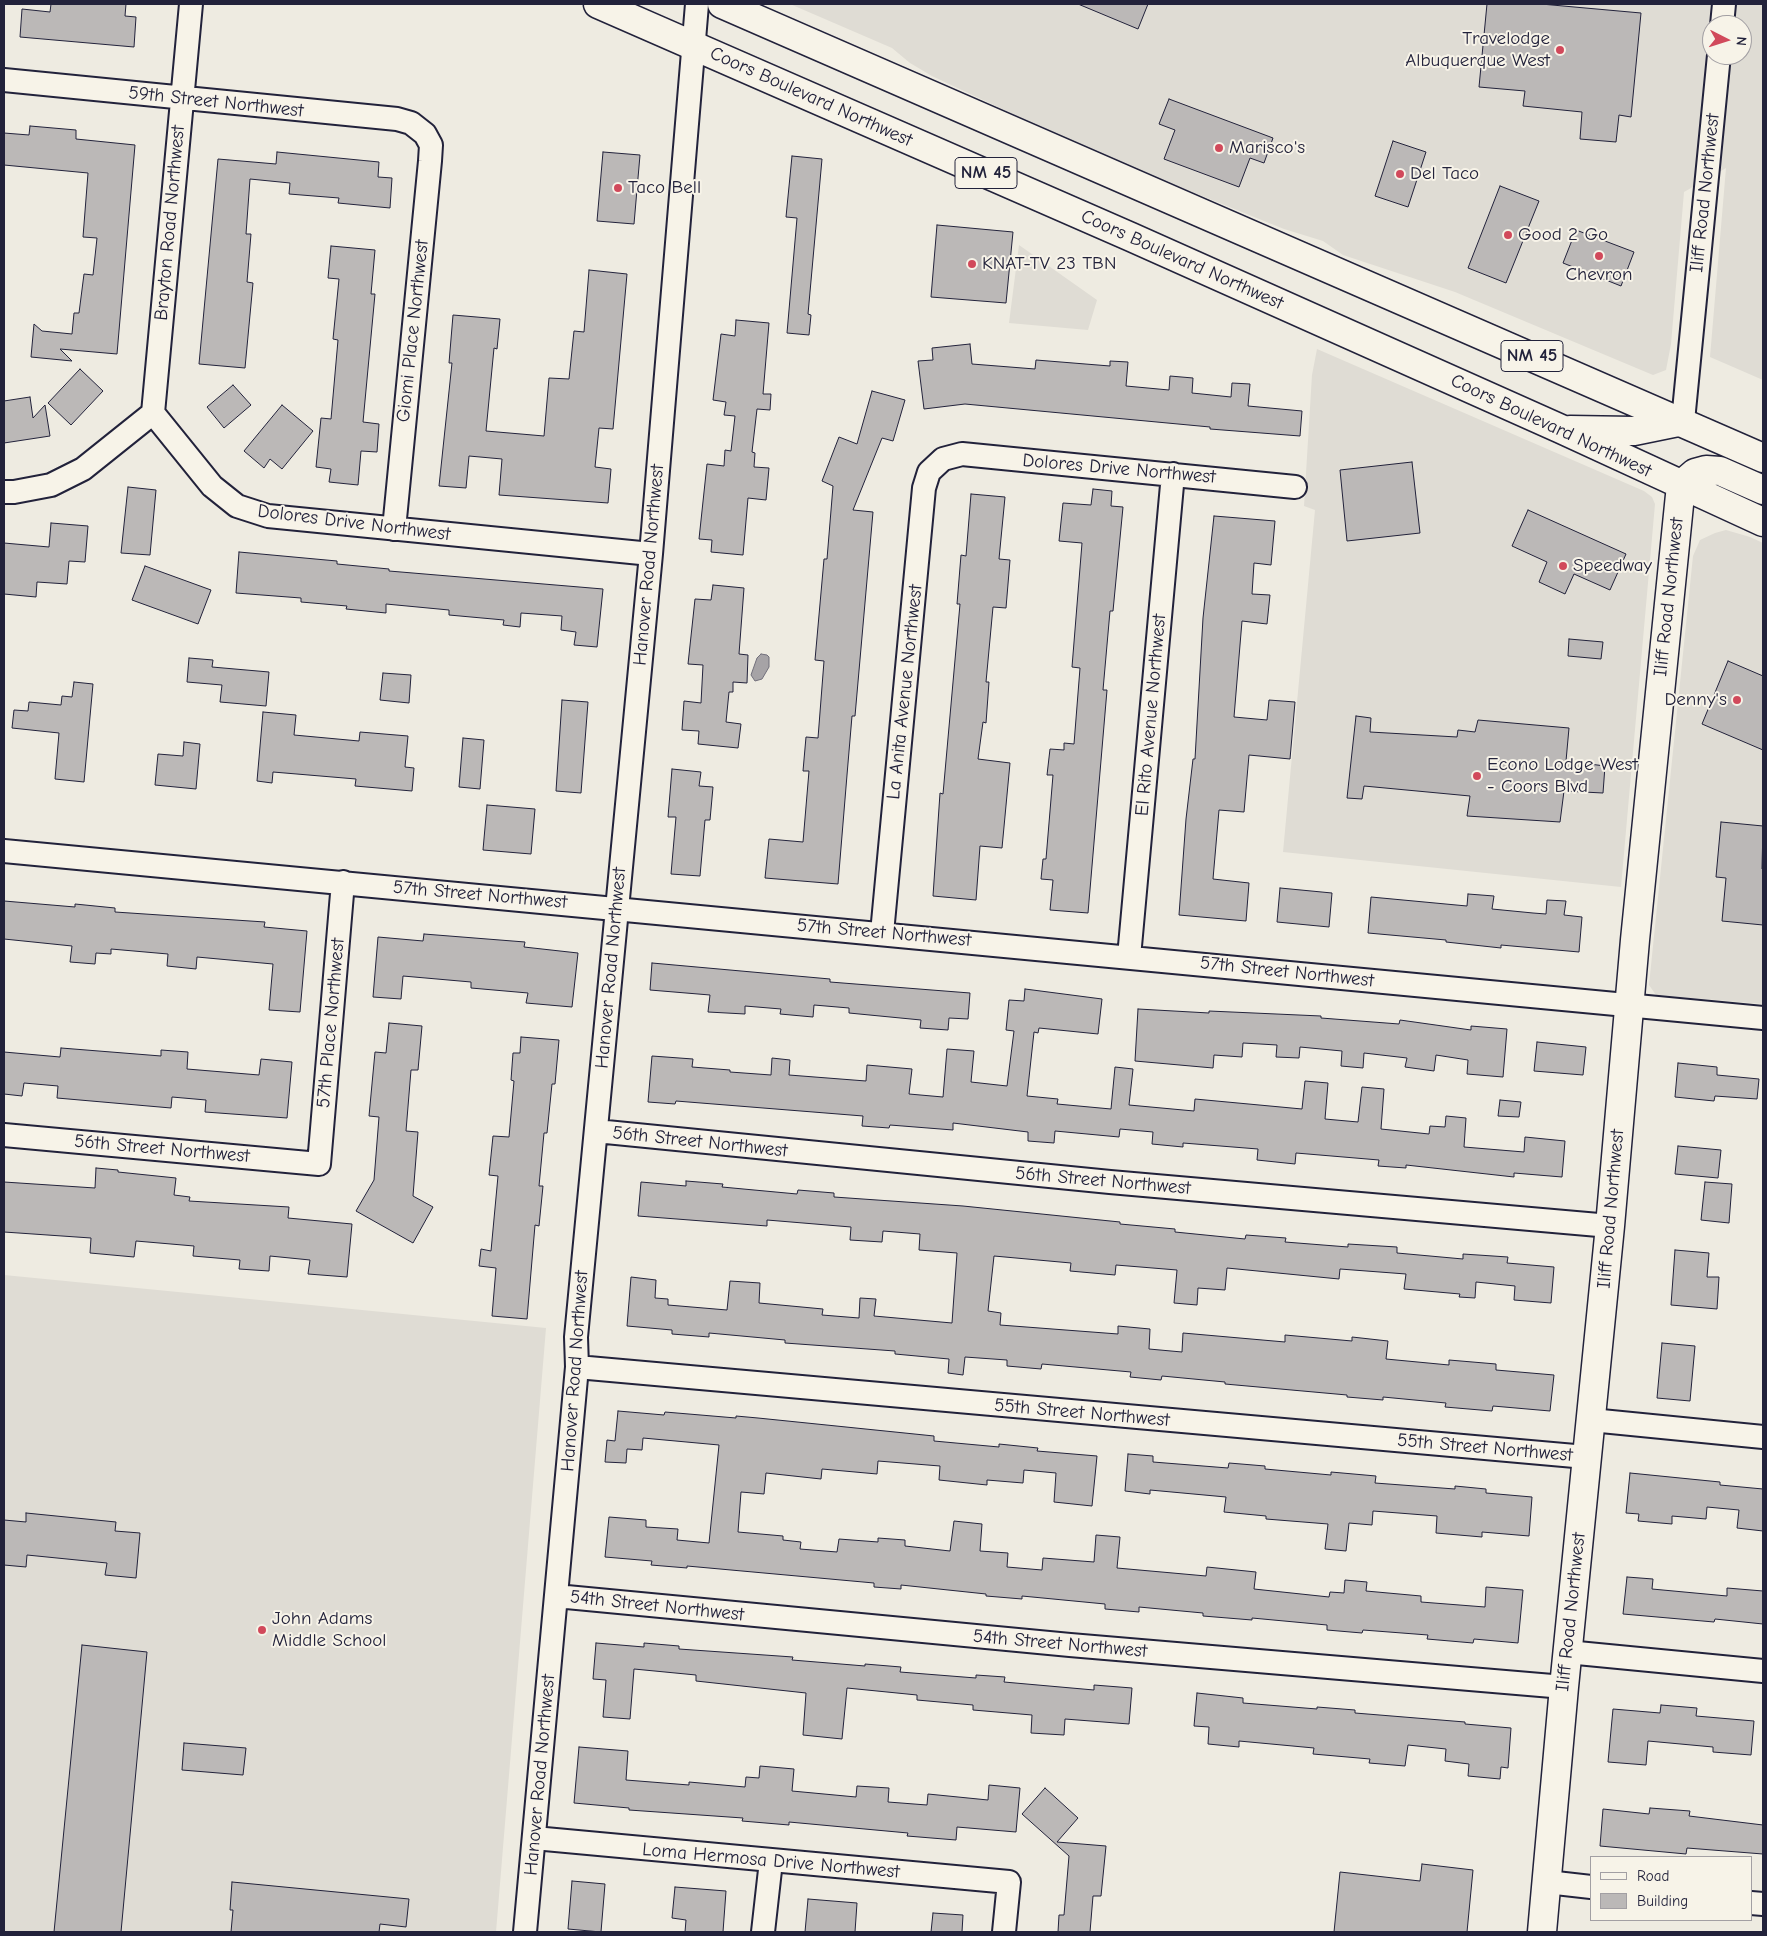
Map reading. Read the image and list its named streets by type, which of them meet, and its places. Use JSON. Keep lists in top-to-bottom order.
{
  "streets": {
    "main road": ["Coors Boulevard Northwest", "NM 45", "Iliff Road Northwest"],
    "street": [
      "59th Street Northwest",
      "Brayton Road Northwest",
      "Giomi Place Northwest",
      "Dolores Drive Northwest",
      "Hanover Road Northwest",
      "La Anita Avenue Northwest",
      "El Rito Avenue Northwest",
      "57th Street Northwest",
      "57th Place Northwest",
      "56th Street Northwest",
      "55th Street Northwest",
      "54th Street Northwest",
      "Loma Hermosa Drive Northwest"
    ]
  },
  "crossings": [
    ["Coors Boulevard Northwest", "Iliff Road Northwest"],
    ["Coors Boulevard Northwest", "Hanover Road Northwest"],
    ["59th Street Northwest", "Brayton Road Northwest"],
    ["59th Street Northwest", "Giomi Place Northwest"],
    ["NM 45", "Iliff Road Northwest"],
    ["Iliff Road Northwest", "57th Street Northwest"],
    ["Iliff Road Northwest", "56th Street Northwest"],
    ["Iliff Road Northwest", "55th Street Northwest"],
    ["Iliff Road Northwest", "54th Street Northwest"],
    ["Brayton Road Northwest", "Dolores Drive Northwest"],
    ["Giomi Place Northwest", "Dolores Drive Northwest"],
    ["Dolores Drive Northwest", "Hanover Road Northwest"],
    ["Dolores Drive Northwest", "La Anita Avenue Northwest"],
    ["Dolores Drive Northwest", "El Rito Avenue Northwest"],
    ["Hanover Road Northwest", "57th Street Northwest"],
    ["Hanover Road Northwest", "56th Street Northwest"],
    ["Hanover Road Northwest", "55th Street Northwest"],
    ["Hanover Road Northwest", "54th Street Northwest"],
    ["Hanover Road Northwest", "Loma Hermosa Drive Northwest"],
    ["La Anita Avenue Northwest", "57th Street Northwest"],
    ["El Rito Avenue Northwest", "57th Street Northwest"],
    ["57th Street Northwest", "57th Place Northwest"],
    ["57th Place Northwest", "56th Street Northwest"]
  ],
  "places": [
    "Travelodge Albuquerque West",
    "Marisco's",
    "Del Taco",
    "Taco Bell",
    "Good 2 Go",
    "Chevron",
    "KNAT-TV 23 TBN",
    "Speedway",
    "Denny's",
    "Econo Lodge West - Coors Blvd",
    "John Adams Middle School"
  ],
  "legend": ["Road", "Building"],
  "north": "right"
}
